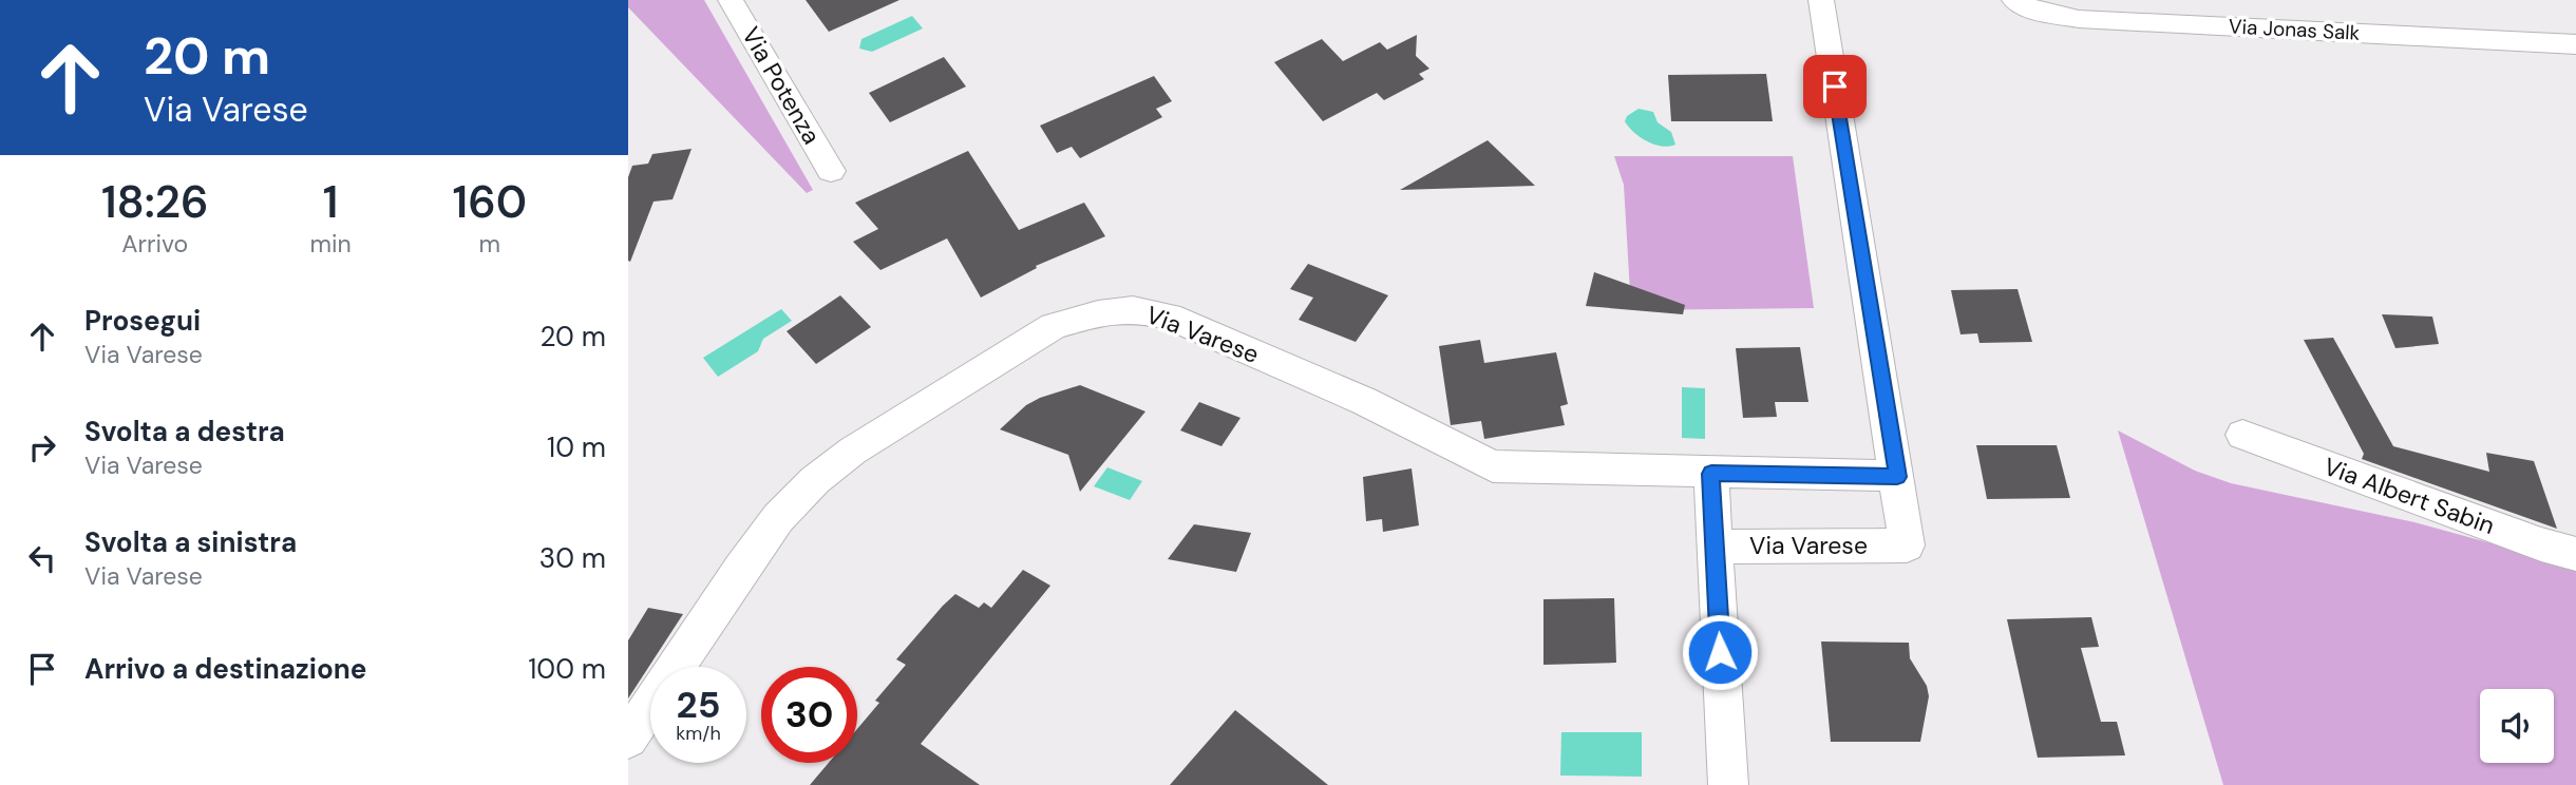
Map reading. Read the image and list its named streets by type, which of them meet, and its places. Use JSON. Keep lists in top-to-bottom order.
{
  "streets": {
    "street": [
      "Via Jonas Salk",
      "Via Potenza",
      "Via Varese",
      "Via Albert Sabin"
    ]
  },
  "page": {
    "turn": ["20 m", "Via Varese"],
    "eta": [
      "18:26",
      "Arrivo",
      "1",
      "min",
      "160",
      "m"
    ],
    "list": [
      {
        "name": "Prosegui",
        "note": "Via Varese",
        "value": "20 m"
      },
      {
        "name": "Svolta a destra",
        "note": "Via Varese",
        "value": "10 m"
      },
      {
        "name": "Svolta a sinistra",
        "note": "Via Varese",
        "value": "30 m"
      },
      {
        "name": "Arrivo a destinazione",
        "value": "100 m"
      }
    ],
    "speed": "25 km/h",
    "limit": "30"
  }
}
